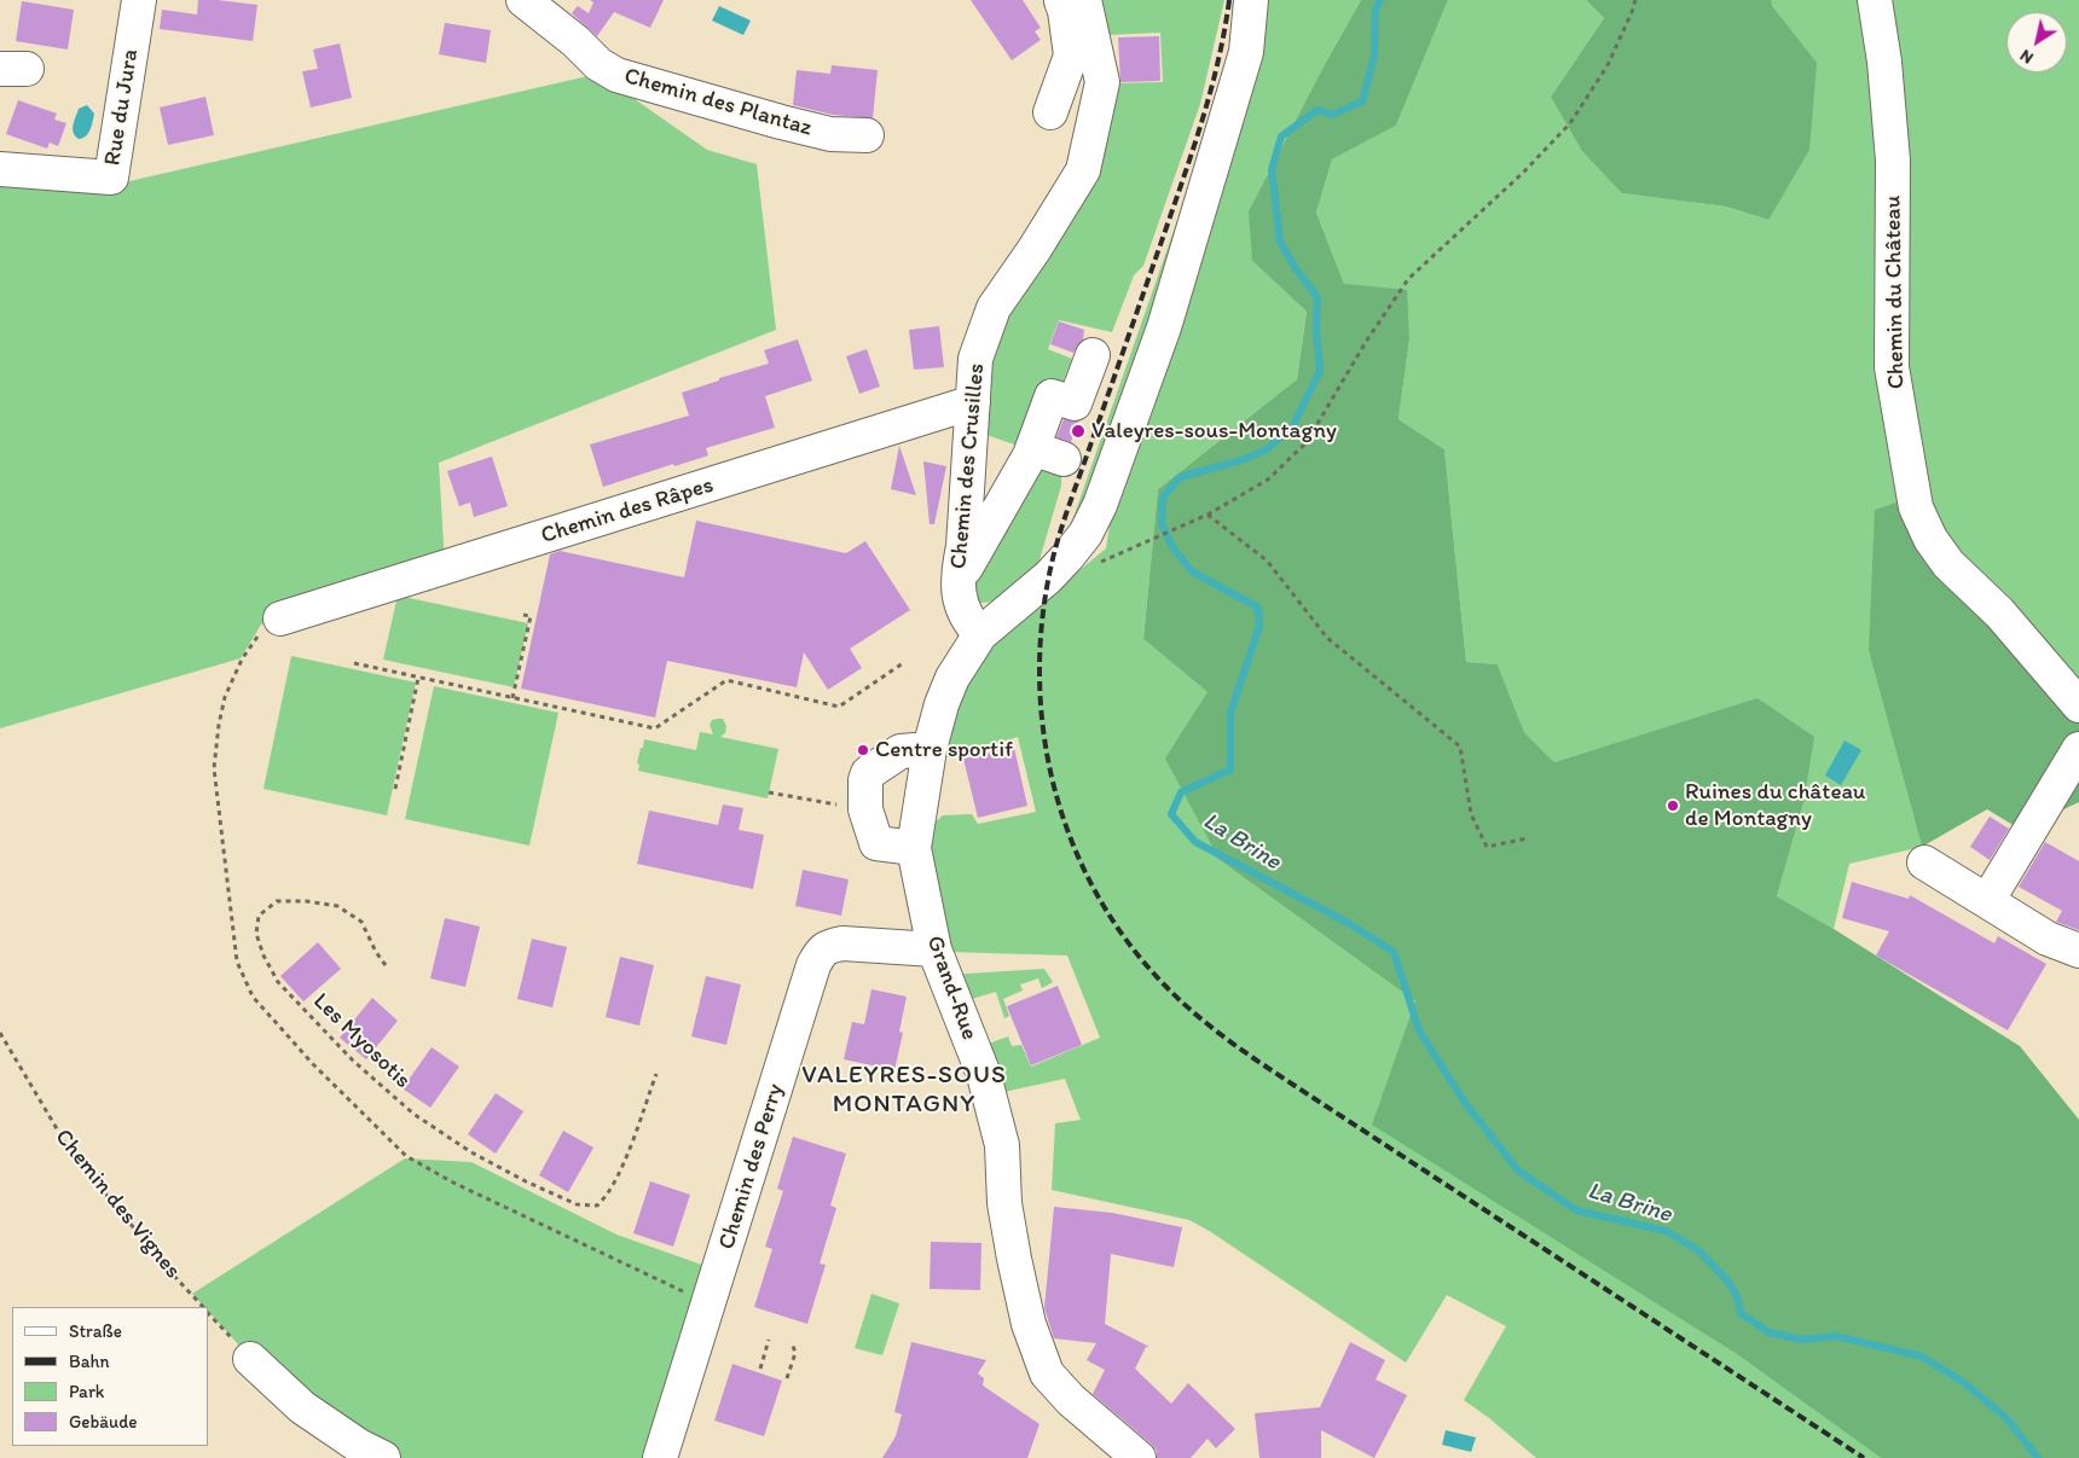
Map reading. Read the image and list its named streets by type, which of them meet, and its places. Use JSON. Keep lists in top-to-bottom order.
{
  "streets": {
    "street": [
      "Chemin des Plantaz",
      "Rue du Jura",
      "Chemin du Château",
      "Chemin des Crusilles",
      "Chemin des Râpes",
      "Grand-Rue",
      "Chemin des Perry"
    ],
    "path": ["Les Myosotis", "Chemin des Vignes"]
  },
  "crossings": [
    ["Chemin des Crusilles", "Chemin des Râpes"],
    ["Chemin des Crusilles", "Grand-Rue"],
    ["Grand-Rue", "Chemin des Perry"]
  ],
  "districts": ["VALEYRES-SOUS MONTAGNY"],
  "water": ["La Brine"],
  "places": ["Valeyres-sous-Montagny", "Centre sportif", "Ruines du château de Montagny"],
  "legend": [
    "Straße",
    "Bahn",
    "Park",
    "Gebäude"
  ],
  "north": "bottom left"
}
